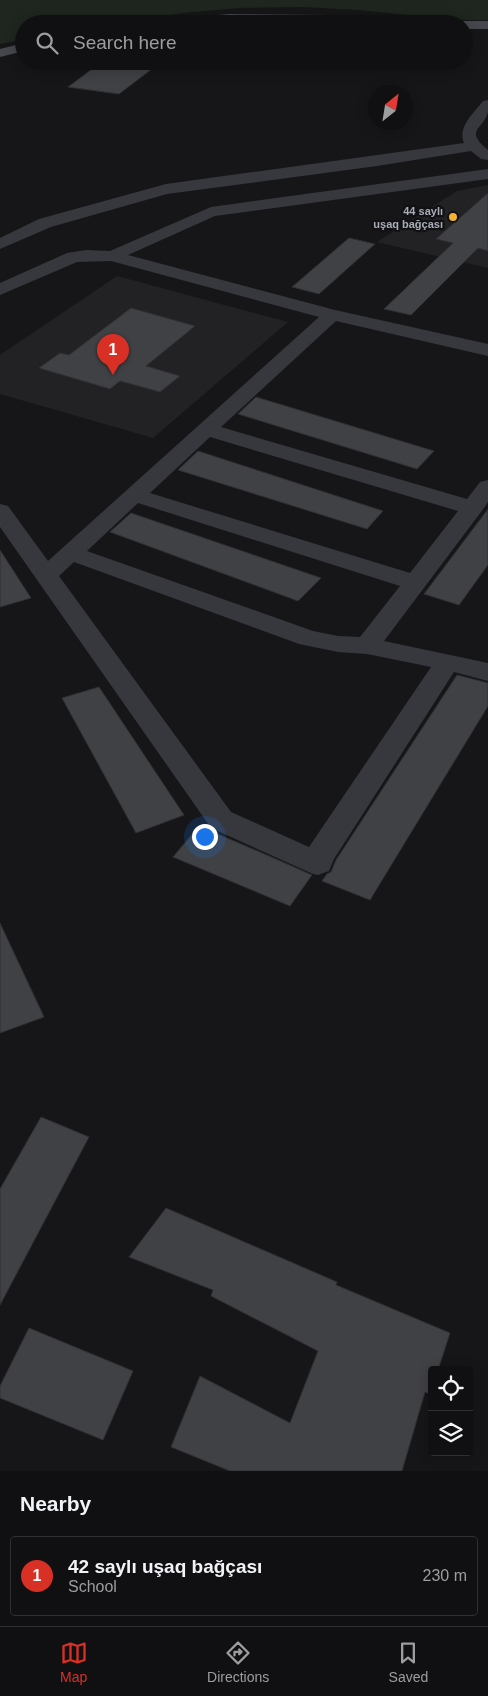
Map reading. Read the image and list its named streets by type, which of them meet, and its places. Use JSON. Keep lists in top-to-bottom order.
{
  "places": ["44 saylı uşaq bağçası"],
  "north": "top right",
  "page": {
    "search": "Search here",
    "pins": "1",
    "heading": "Nearby",
    "list": [
      {
        "mark": "1",
        "name": "42 saylı uşaq bağçası",
        "note": "School",
        "value": "230 m"
      }
    ],
    "nav": ["Map", "Directions", "Saved"]
  }
}
